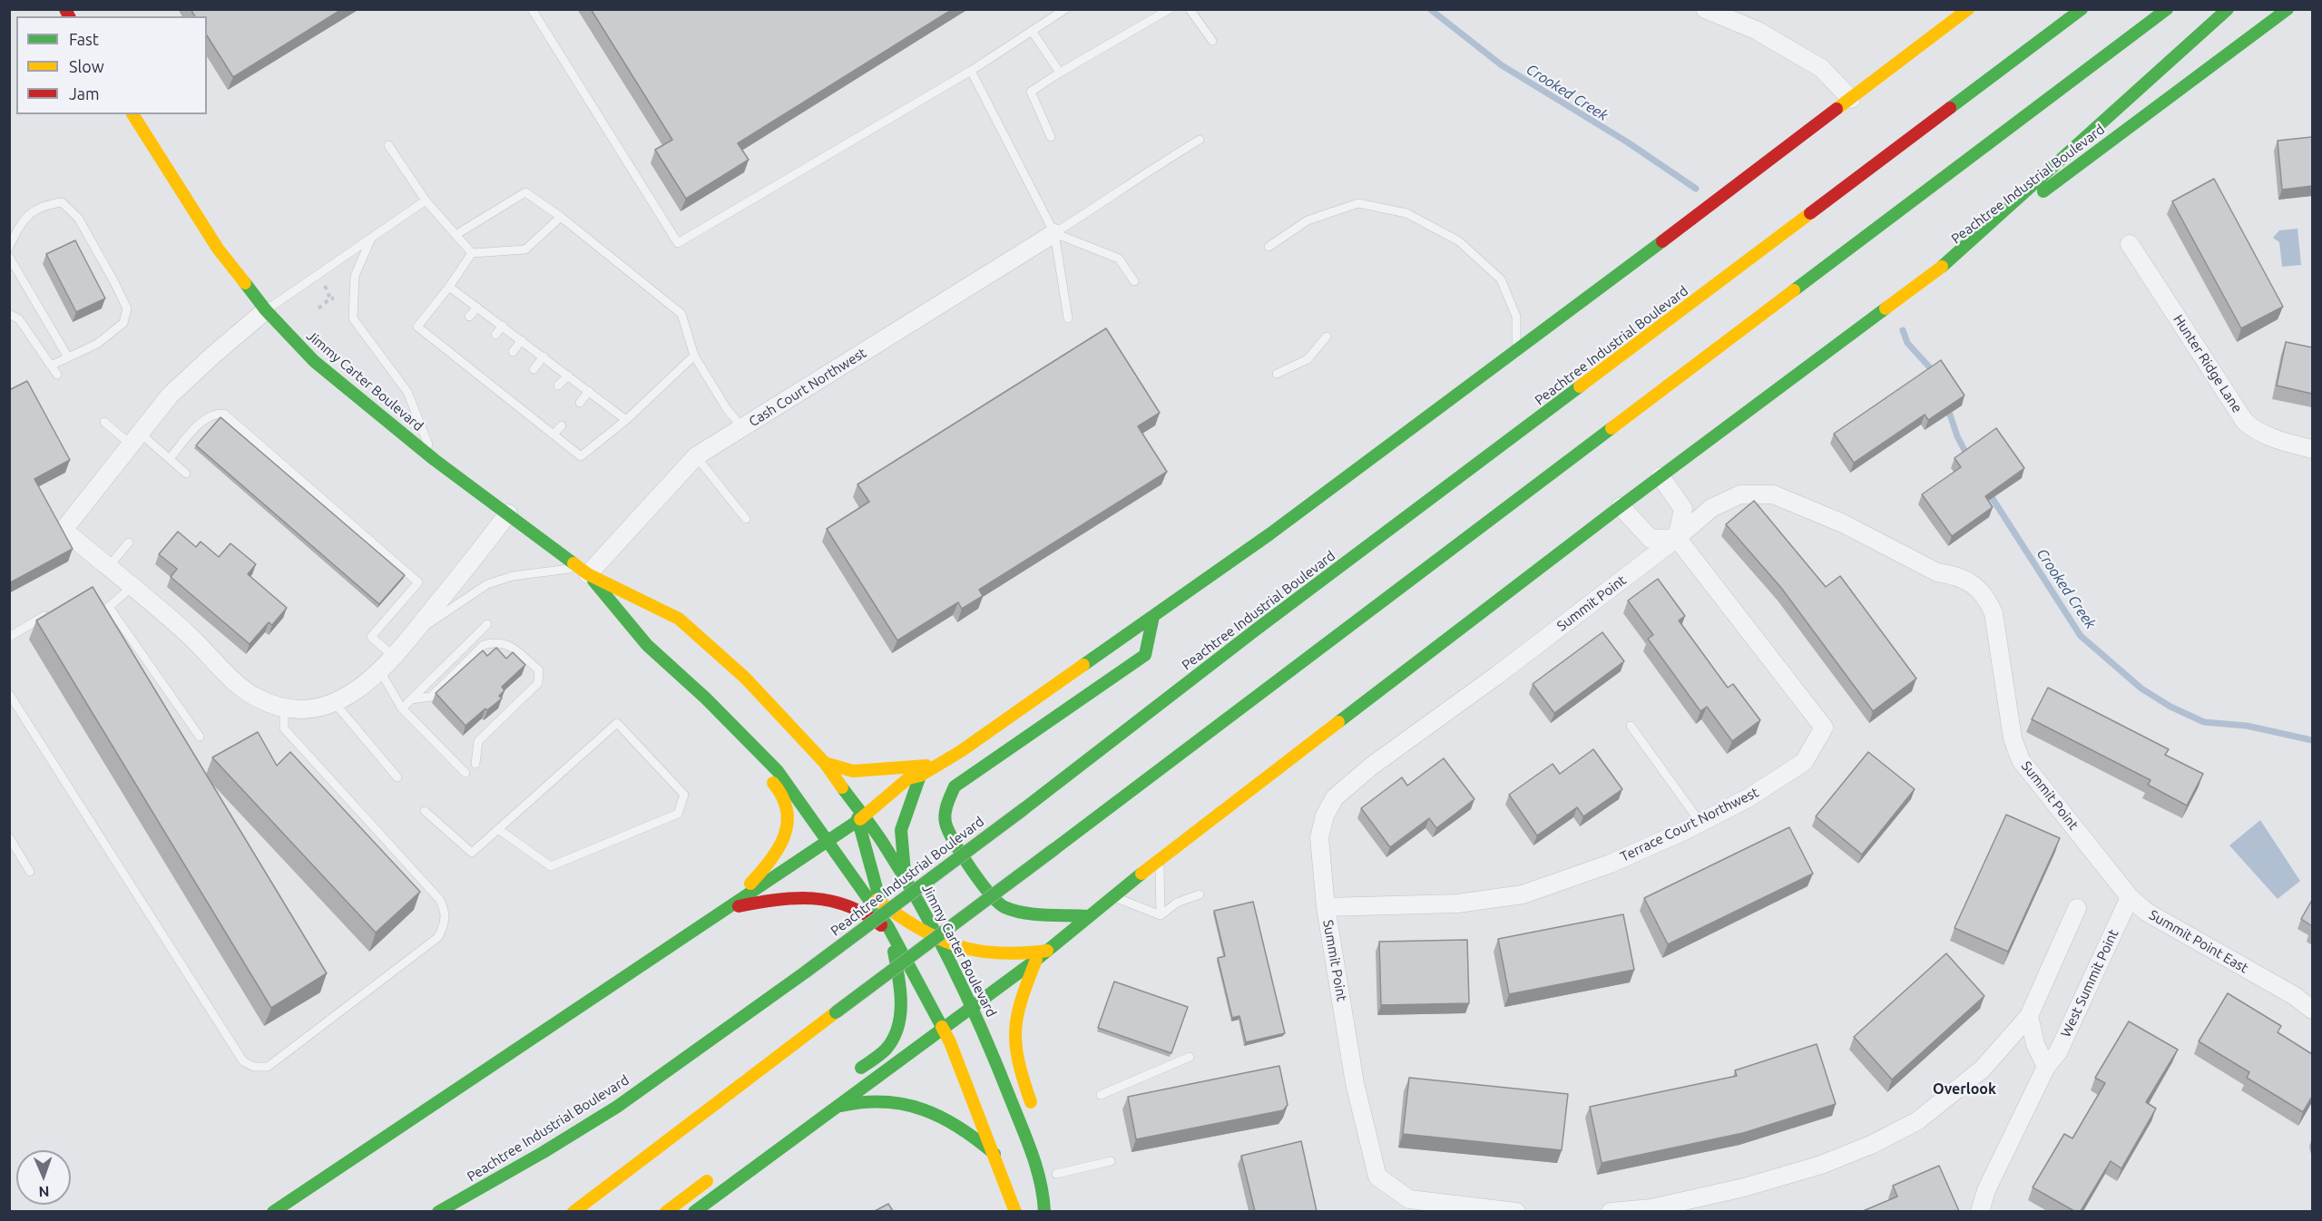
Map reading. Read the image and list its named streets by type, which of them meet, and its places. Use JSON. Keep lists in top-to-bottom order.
{
  "streets": {
    "main road": ["Peachtree Industrial Boulevard", "Jimmy Carter Boulevard"],
    "street": [
      "Hunter Ridge Lane",
      "Cash Court Northwest",
      "Summit Point",
      "Terrace Court Northwest",
      "Summit Point East",
      "West Summit Point"
    ]
  },
  "crossings": [
    ["Peachtree Industrial Boulevard", "Jimmy Carter Boulevard"],
    ["Jimmy Carter Boulevard", "Cash Court Northwest"],
    ["Summit Point", "Terrace Court Northwest"],
    ["Summit Point", "Summit Point East"],
    ["Summit Point East", "West Summit Point"]
  ],
  "districts": ["Overlook"],
  "water": ["Crooked Creek"],
  "legend": ["Fast", "Slow", "Jam"],
  "north": "bottom"
}
